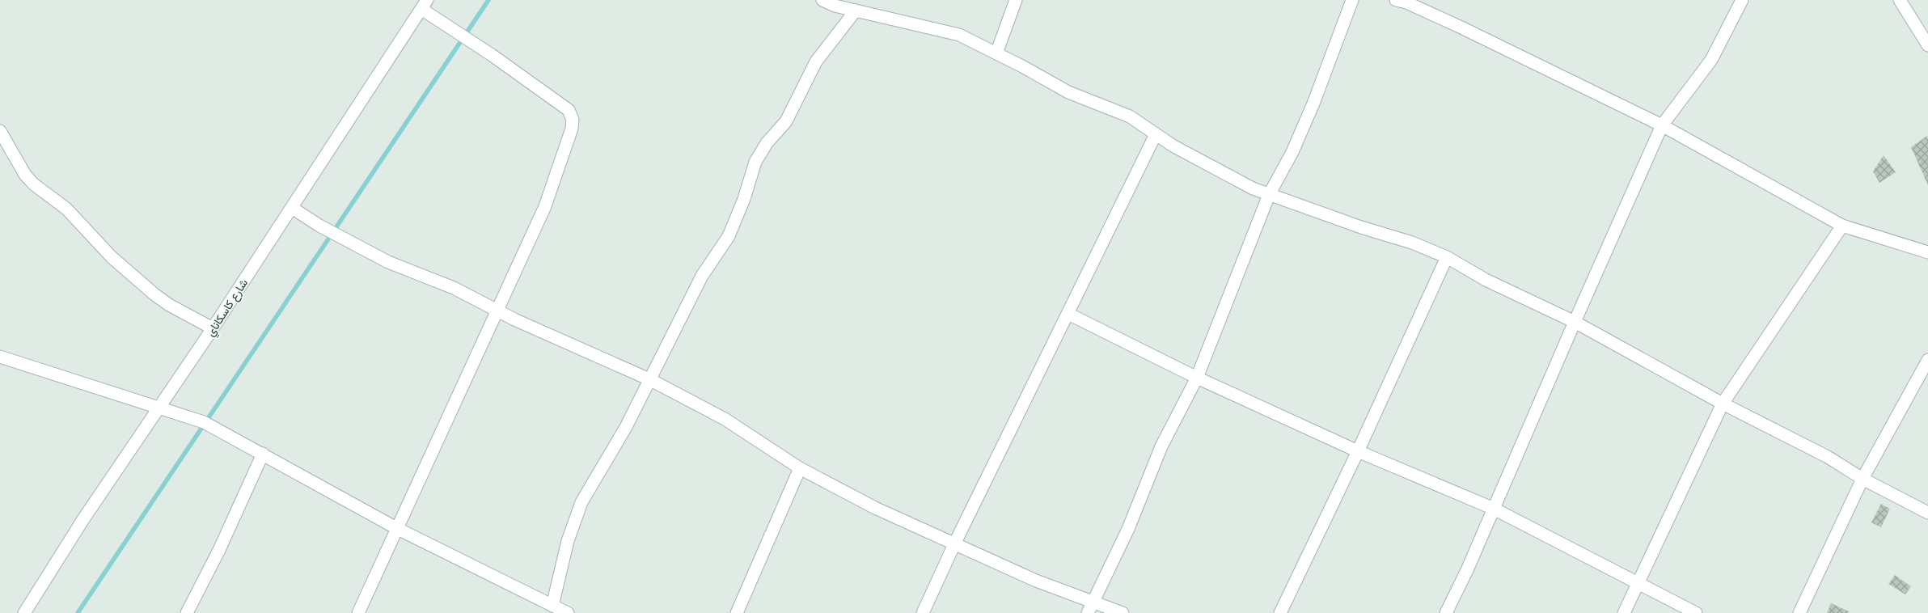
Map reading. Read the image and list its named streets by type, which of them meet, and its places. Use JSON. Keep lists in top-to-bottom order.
{
  "streets": {
    "street": ["شارع كاسكاناي"]
  }
}
